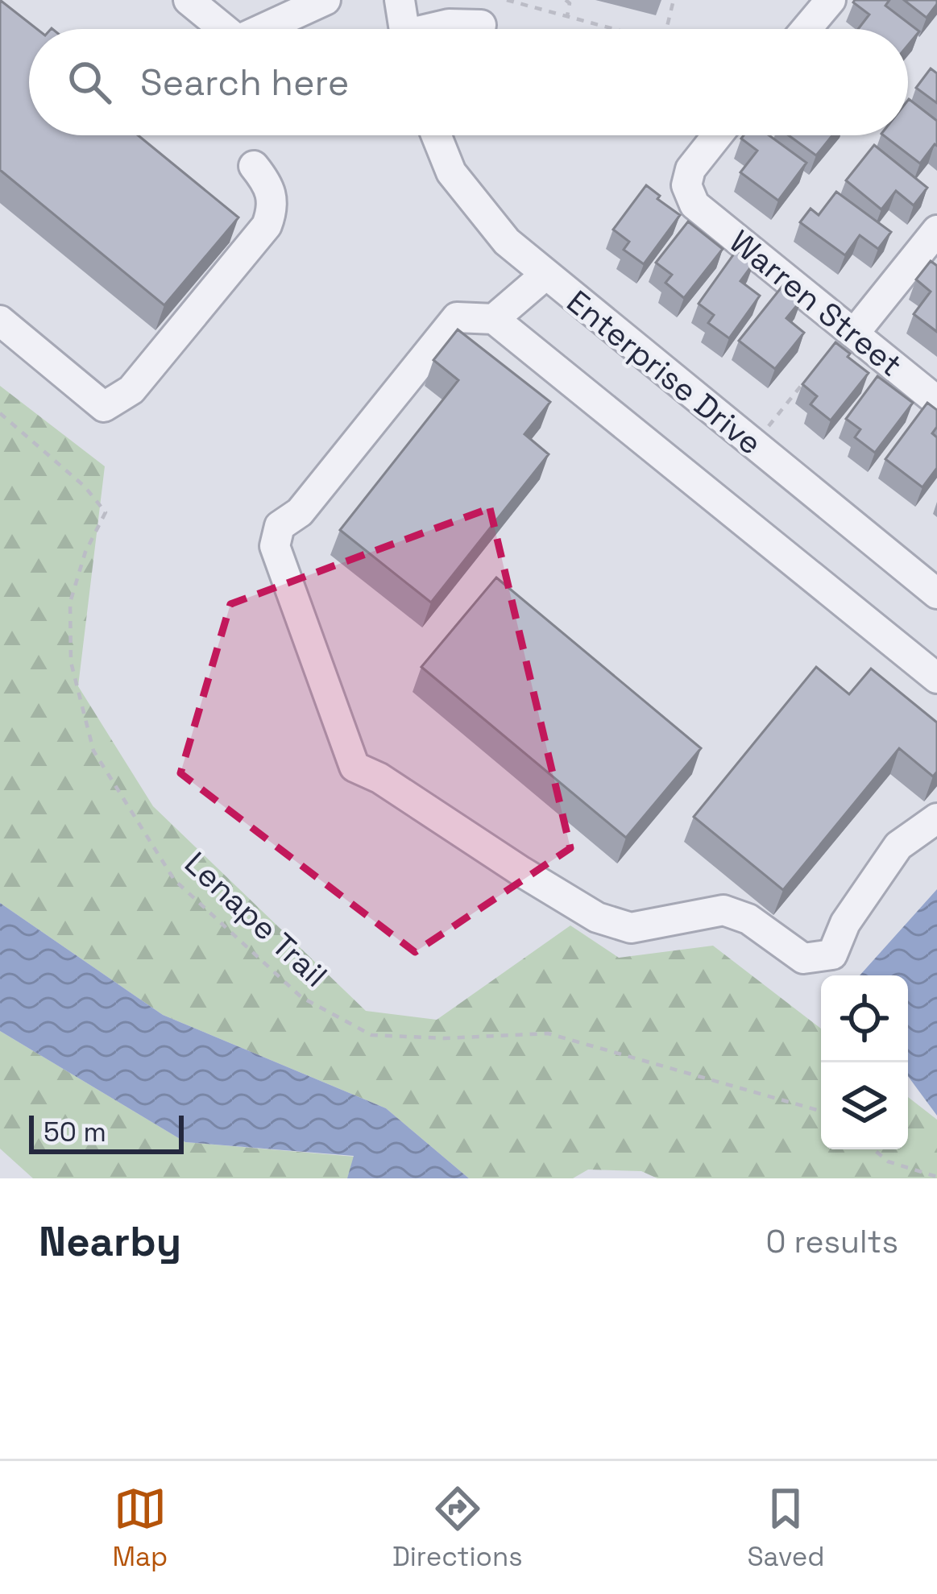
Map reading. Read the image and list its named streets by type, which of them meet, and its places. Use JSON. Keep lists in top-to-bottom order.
{
  "streets": {
    "street": ["Warren Street", "Enterprise Drive"],
    "path": ["Lenape Trail"]
  },
  "scale_bar": "50 m",
  "page": {
    "search": "Search here",
    "scale": "50 m",
    "heading": ["Nearby", "0 results"],
    "nav": ["Map", "Directions", "Saved"]
  }
}
